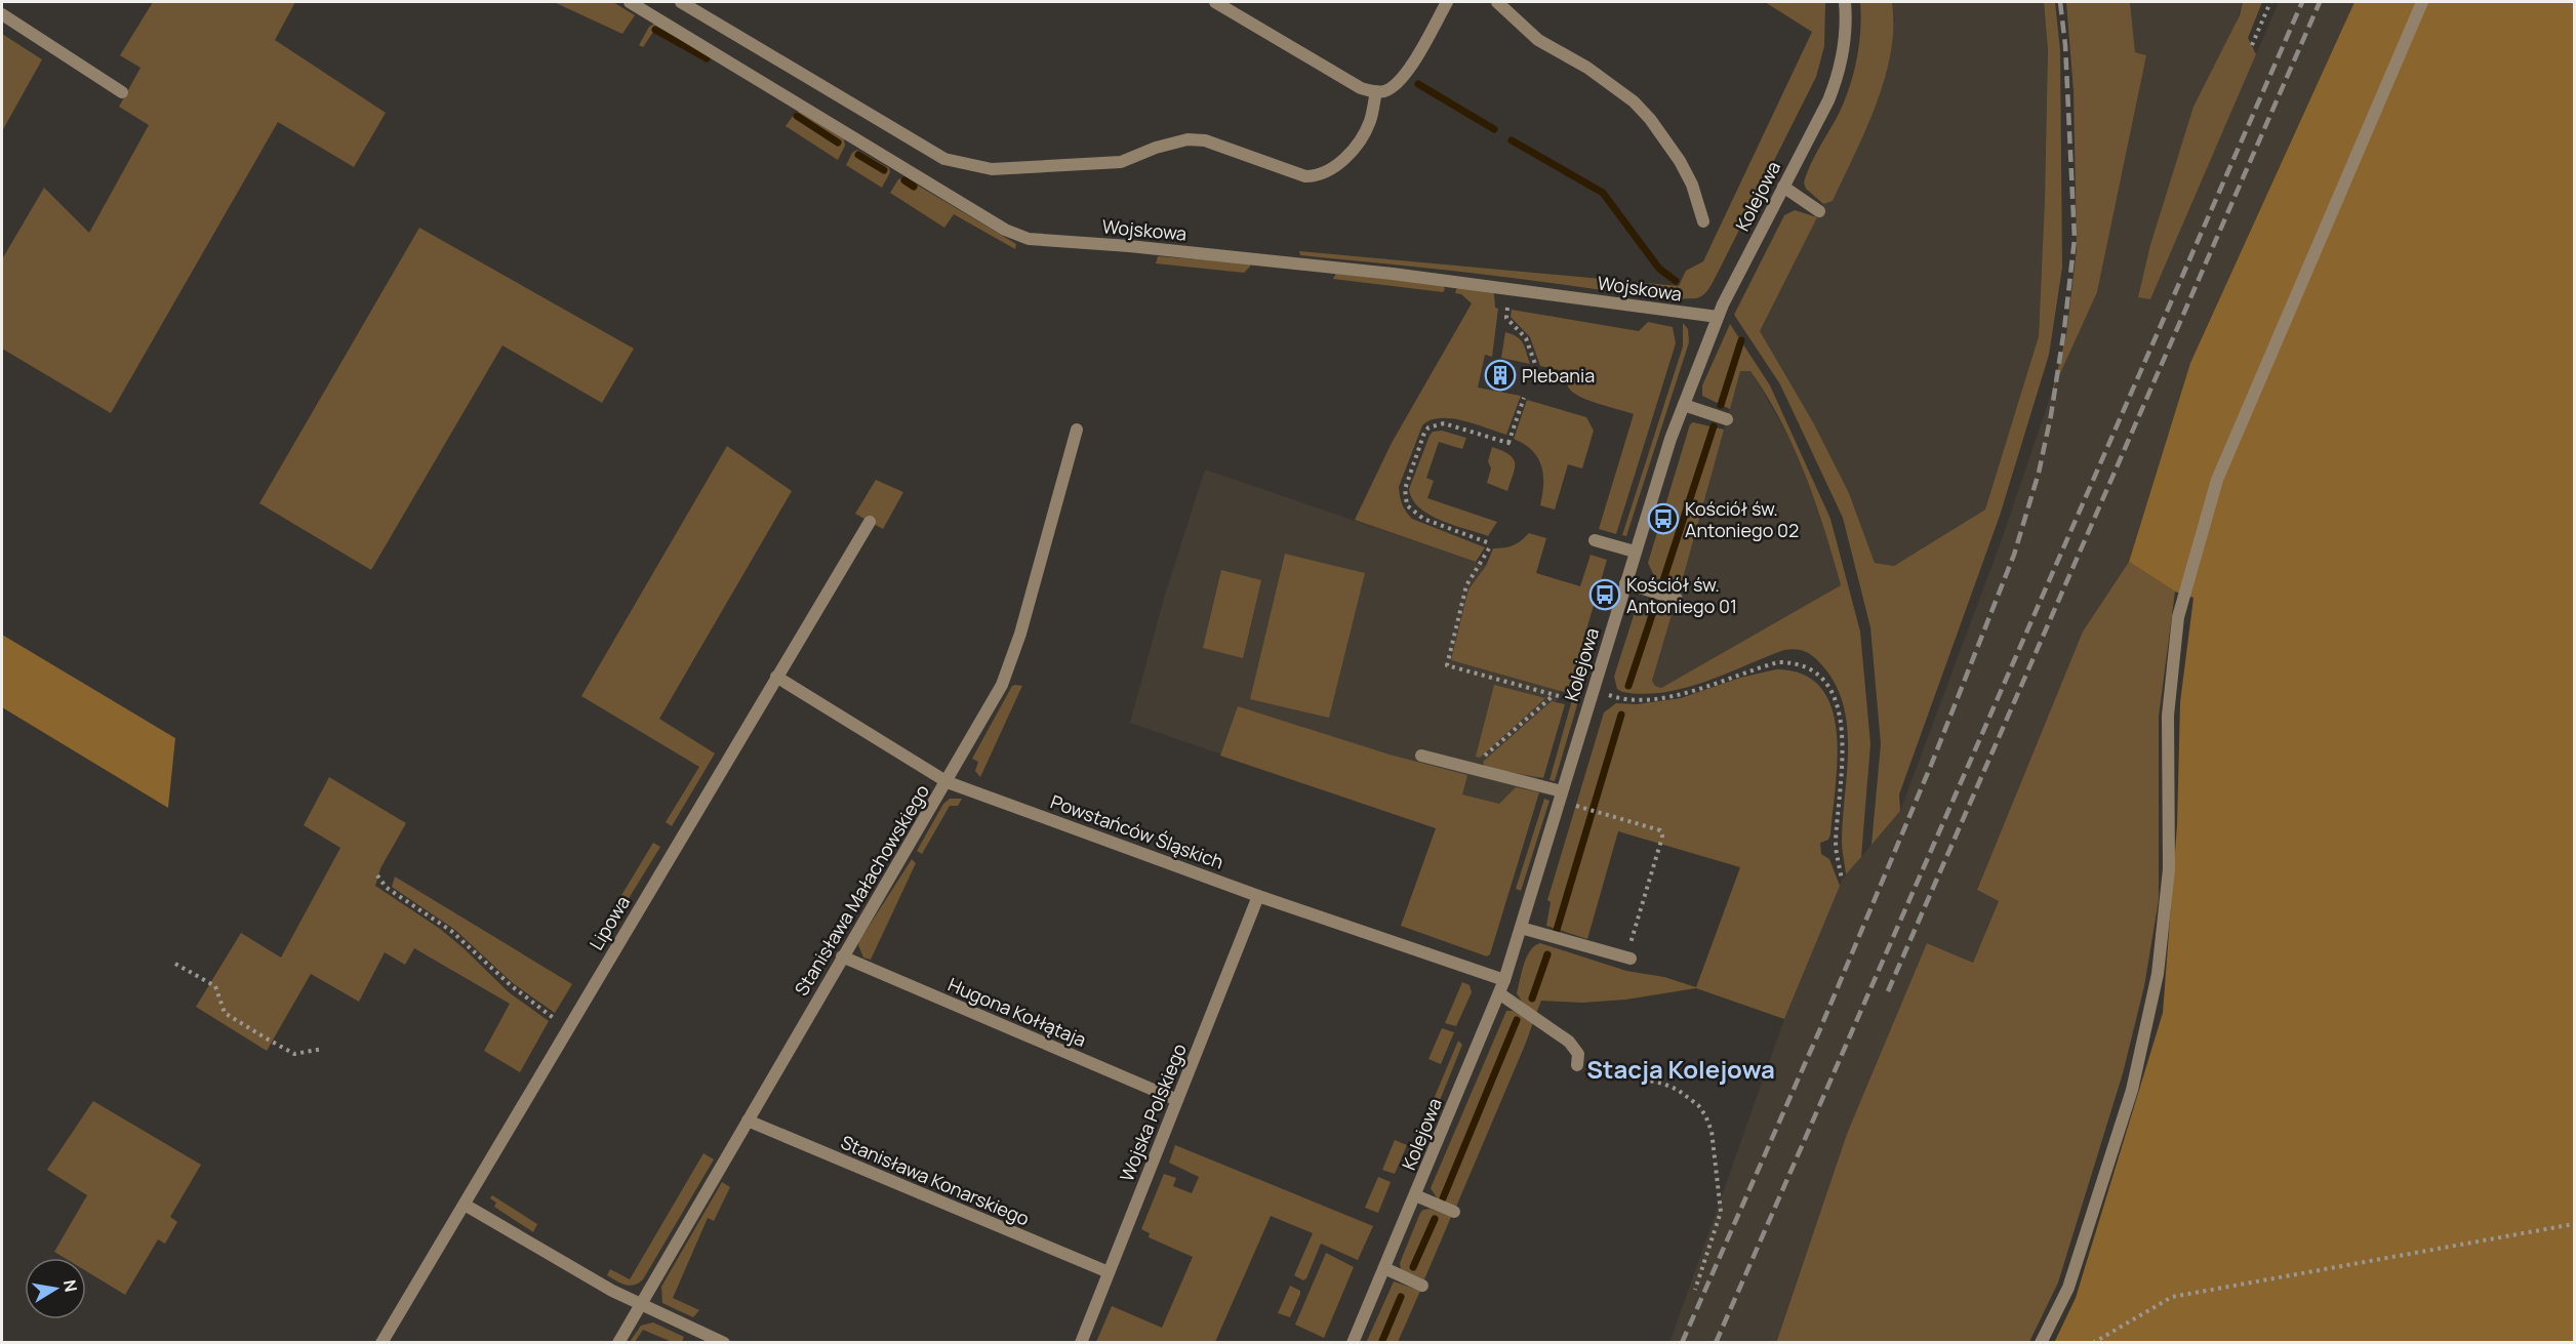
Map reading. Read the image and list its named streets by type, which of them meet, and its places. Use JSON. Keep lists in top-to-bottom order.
{
  "streets": {
    "street": [
      "Kolejowa",
      "Wojskowa",
      "Powstańców Śląskich",
      "Stanisława Małachowskiego",
      "Lipowa",
      "Hugona Kołłątaja",
      "Wojska Polskiego",
      "Stanisława Konarskiego"
    ]
  },
  "crossings": [
    ["Kolejowa", "Wojskowa"],
    ["Kolejowa", "Powstańców Śląskich"],
    ["Powstańców Śląskich", "Stanisława Małachowskiego"],
    ["Powstańców Śląskich", "Lipowa"],
    ["Powstańców Śląskich", "Wojska Polskiego"],
    ["Stanisława Małachowskiego", "Hugona Kołłątaja"],
    ["Stanisława Małachowskiego", "Stanisława Konarskiego"],
    ["Hugona Kołłątaja", "Wojska Polskiego"],
    ["Wojska Polskiego", "Stanisława Konarskiego"]
  ],
  "districts": ["Stacja Kolejowa"],
  "places": {
    "building": ["Plebania"],
    "bus stop": ["Kościół św. Antoniego 02", "Kościół św. Antoniego 01"]
  },
  "north": "right"
}
